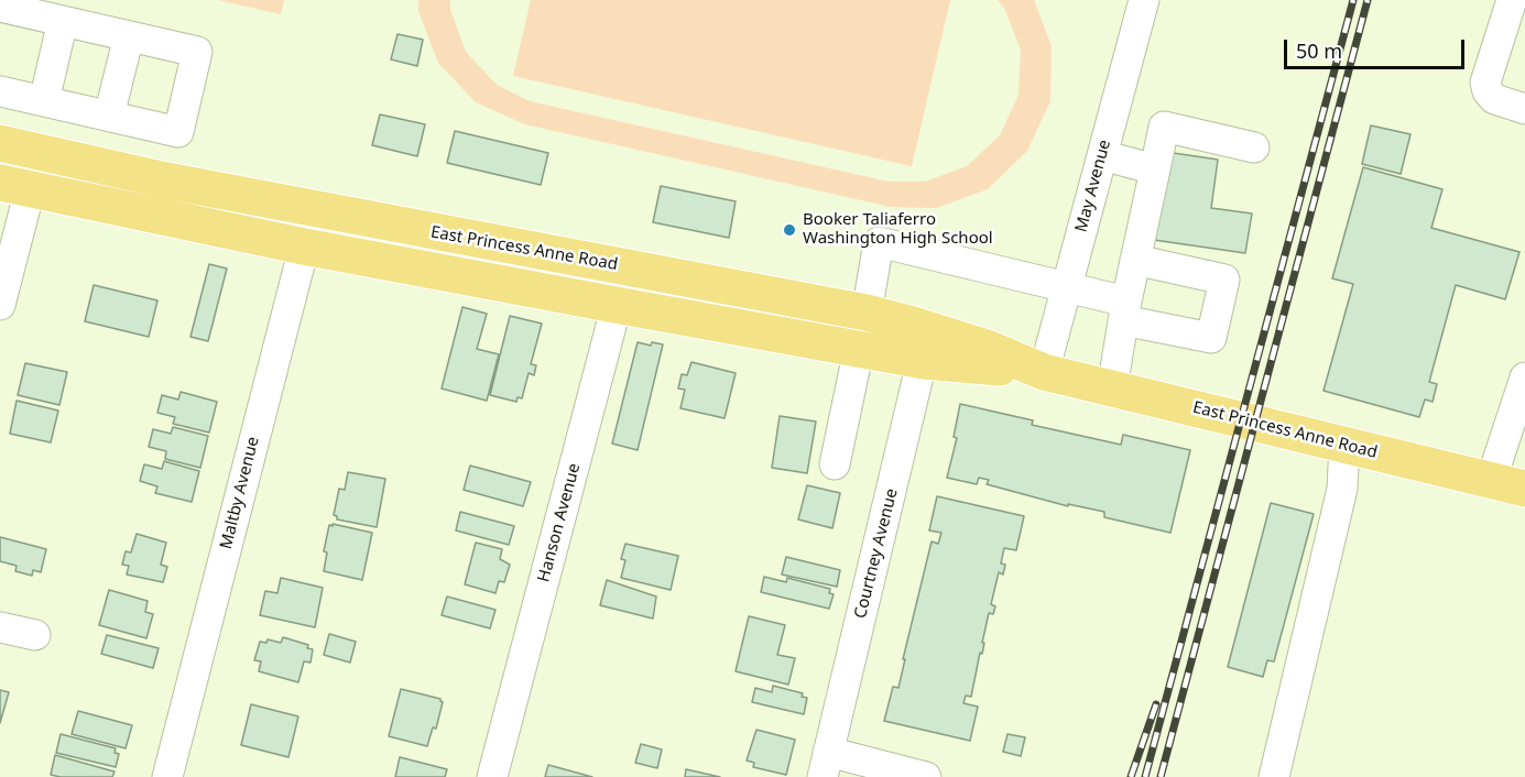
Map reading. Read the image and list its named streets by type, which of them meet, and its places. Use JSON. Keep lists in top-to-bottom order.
{
  "streets": {
    "main road": ["East Princess Anne Road"],
    "street": [
      "May Avenue",
      "Maltby Avenue",
      "Hanson Avenue",
      "Courtney Avenue"
    ]
  },
  "crossings": [
    ["May Avenue", "East Princess Anne Road"],
    ["East Princess Anne Road", "Maltby Avenue"],
    ["East Princess Anne Road", "Hanson Avenue"],
    ["East Princess Anne Road", "Courtney Avenue"]
  ],
  "places": ["Booker Taliaferro Washington High School"],
  "scale_bar": "50 m"
}
